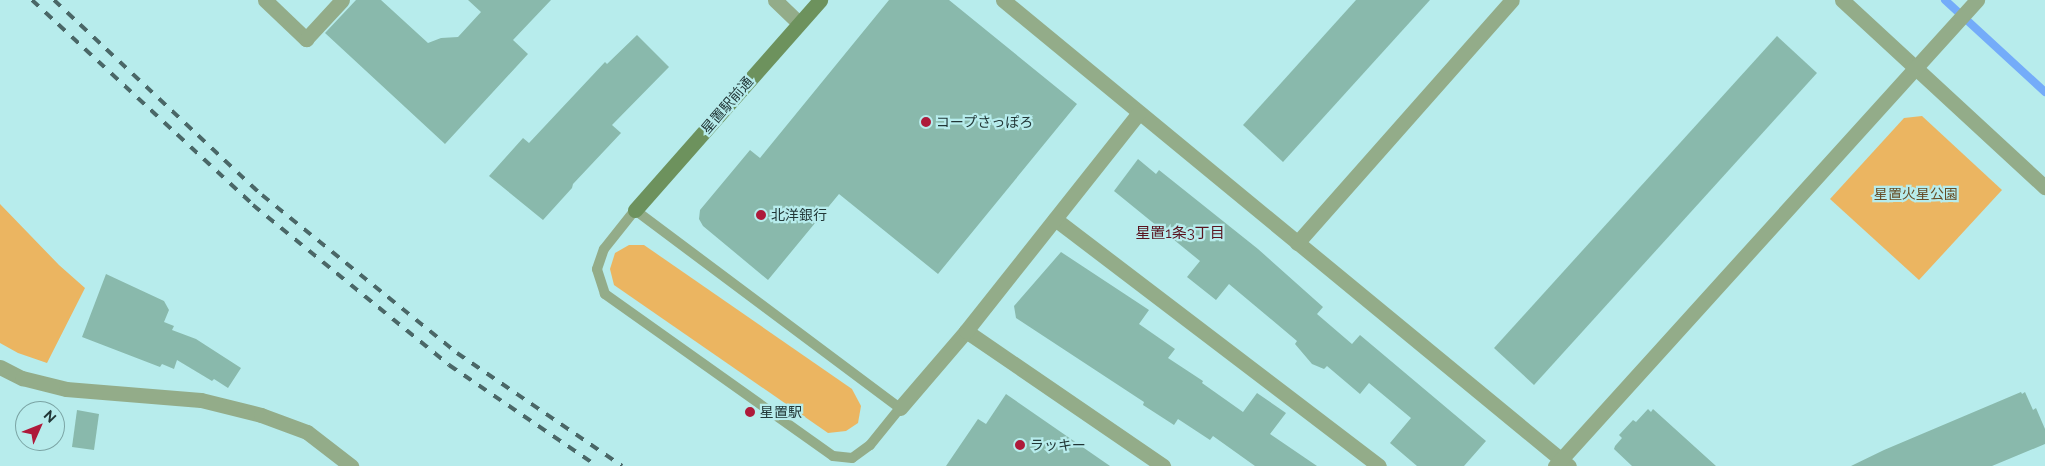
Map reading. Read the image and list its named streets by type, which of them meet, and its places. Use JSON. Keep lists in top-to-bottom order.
{
  "streets": {
    "street": ["星置駅前通"]
  },
  "districts": ["星置1条3丁目"],
  "parks": ["星置火星公園"],
  "places": [
    "コープさっぽろ",
    "北洋銀行",
    "星置駅",
    "ラッキー"
  ],
  "north": "top right"
}
